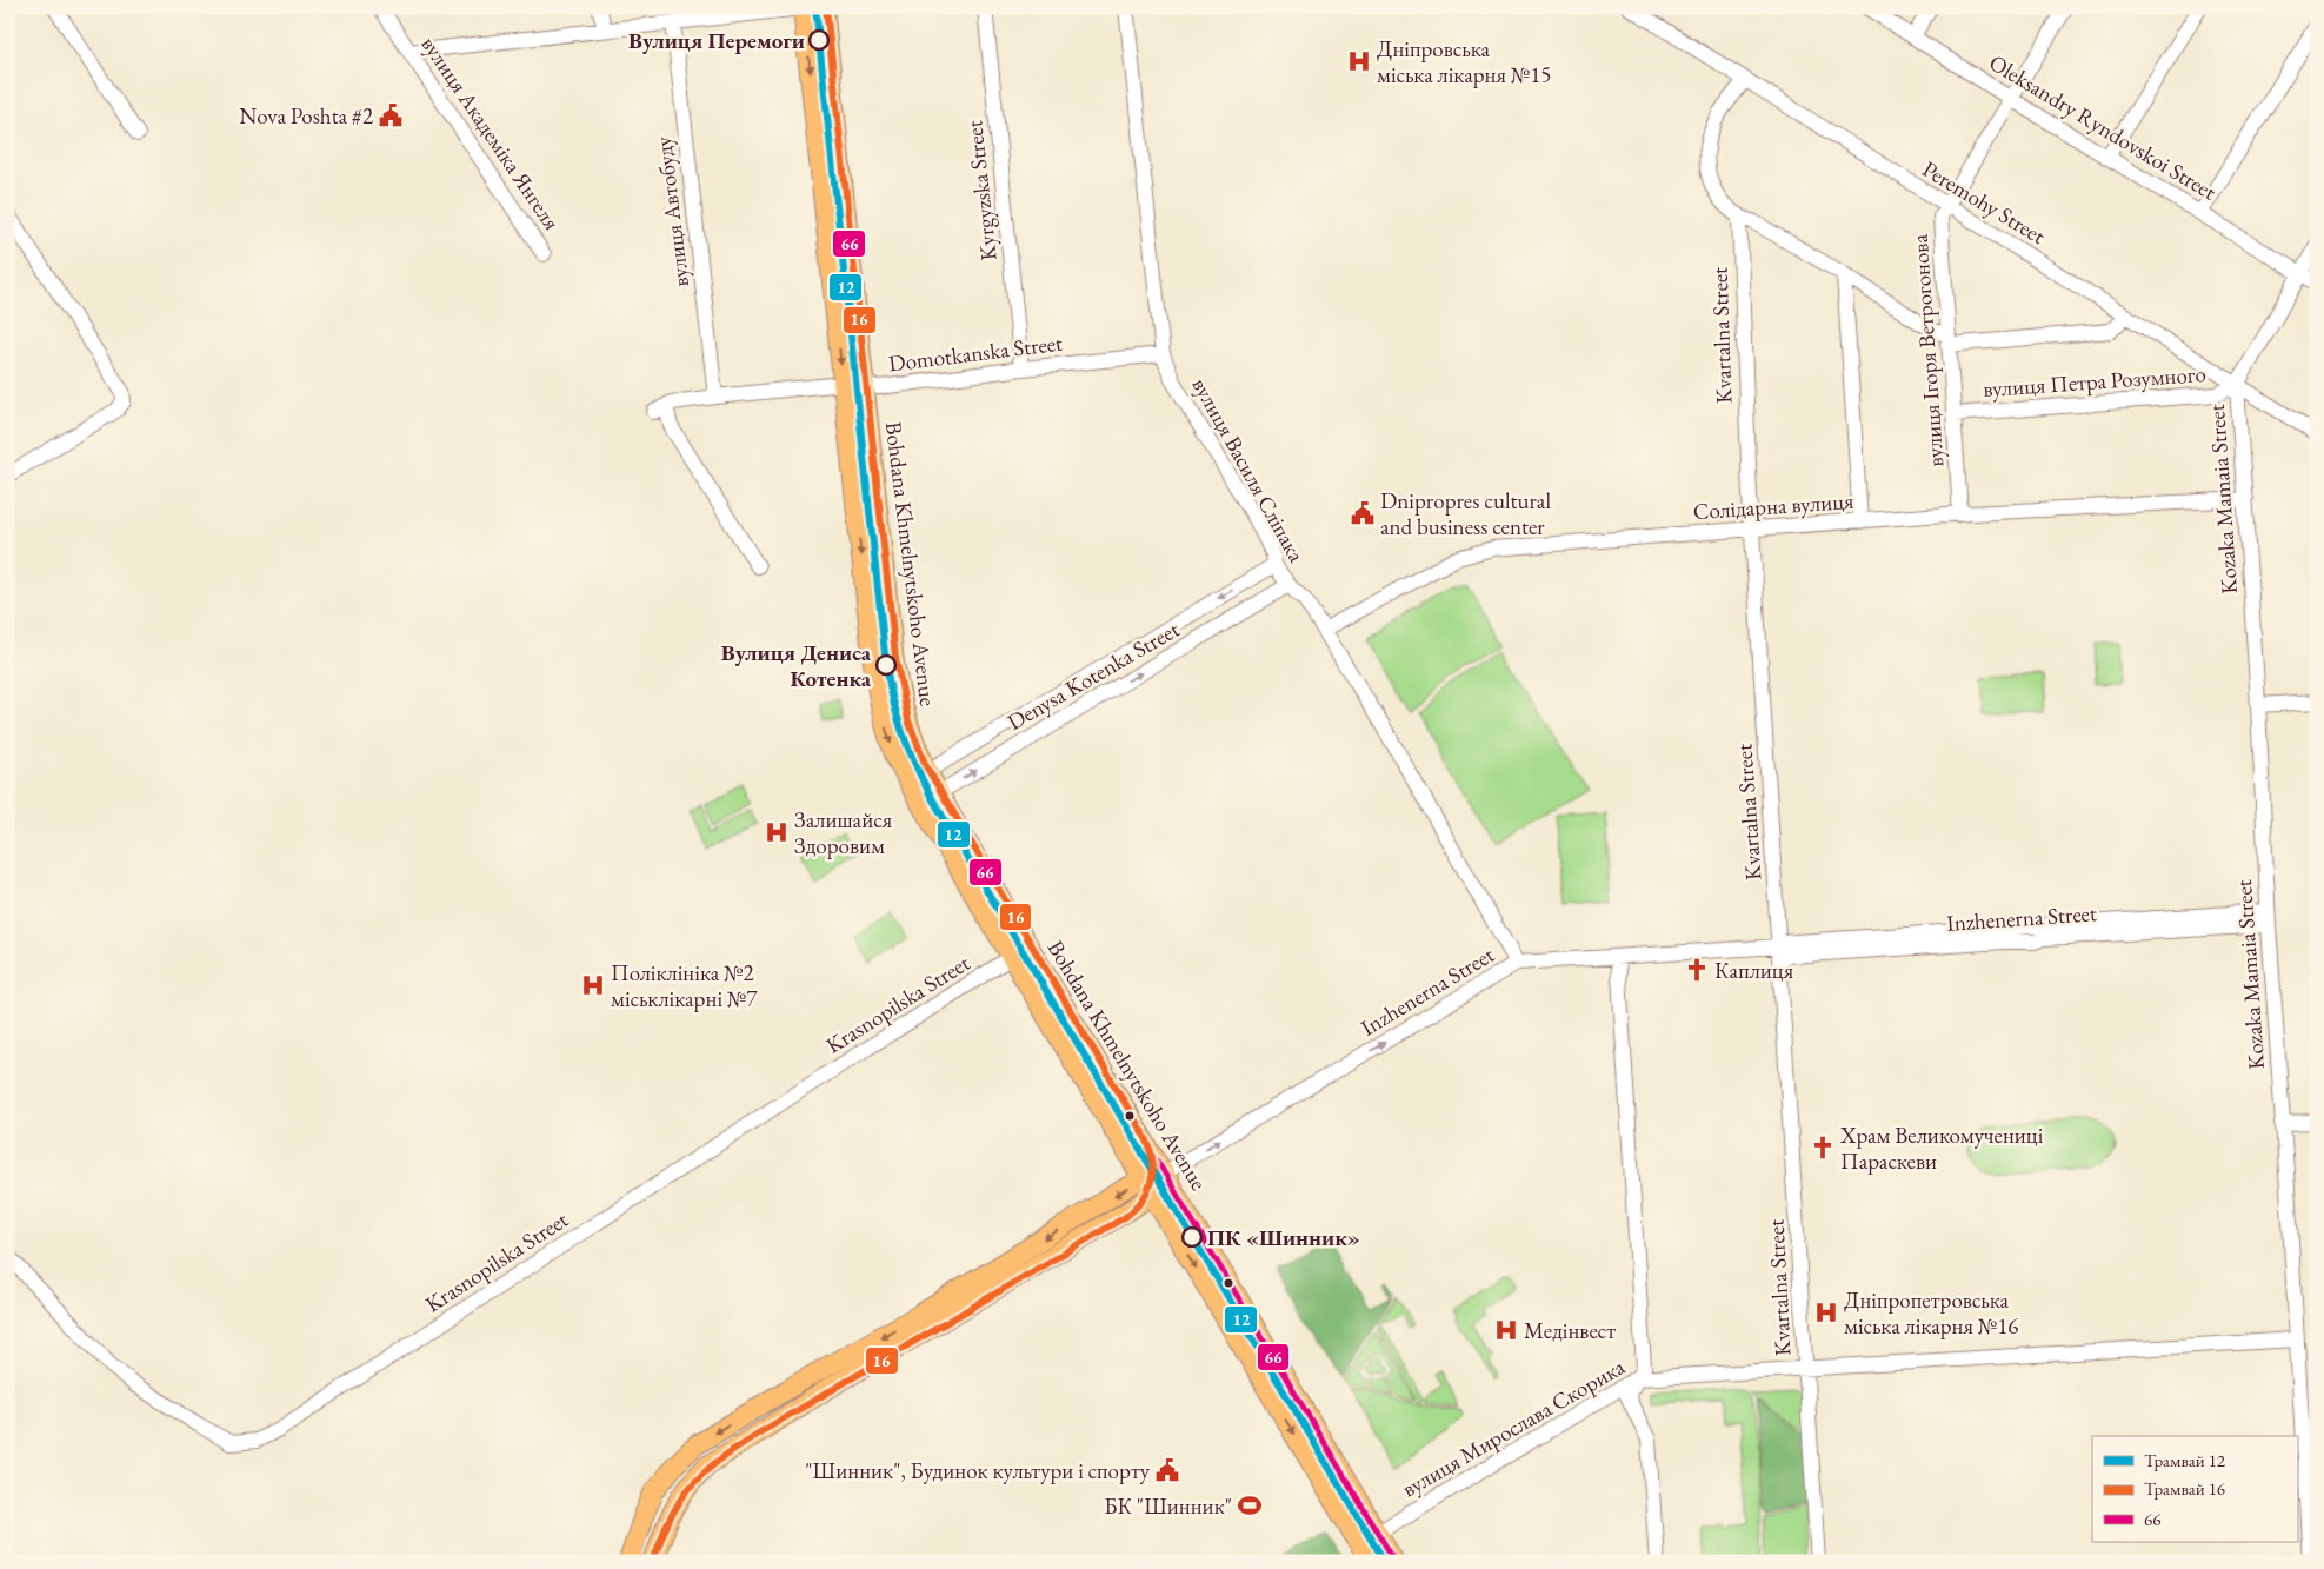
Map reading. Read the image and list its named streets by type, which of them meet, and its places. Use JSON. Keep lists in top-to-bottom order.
{
  "streets": {
    "main road": ["Bohdana Khmelnytskoho Avenue"],
    "street": [
      "Oleksandry Ryndovskoi Street",
      "вулиця Академіка Янгеля",
      "Kyrgyzska Street",
      "Peremohy Street",
      "вулиця Автобуду",
      "Kvartalna Street",
      "вулиця Ігоря Ветрогонова",
      "Domotkanska Street",
      "вулиця Петра Розумного",
      "вулиця Василя Сліпака",
      "Kozaka Mamaia Street",
      "Солідарна вулиця",
      "Denysa Kotenka Street",
      "Inzhenerna Street",
      "Krasnopilska Street",
      "вулиця Мирослава Скорика"
    ]
  },
  "crossings": [
    ["Oleksandry Ryndovskoi Street", "вулиця Ігоря Ветрогонова"],
    ["Kyrgyzska Street", "Domotkanska Street"],
    ["Peremohy Street", "вулиця Ігоря Ветрогонова"],
    ["Peremohy Street", "вулиця Петра Розумного"],
    ["Peremohy Street", "Kozaka Mamaia Street"],
    ["вулиця Автобуду", "Domotkanska Street"],
    ["Kvartalna Street", "Солідарна вулиця"],
    ["Kvartalna Street", "Inzhenerna Street"],
    ["Kvartalna Street", "вулиця Мирослава Скорика"],
    ["вулиця Ігоря Ветрогонова", "вулиця Петра Розумного"],
    ["вулиця Ігоря Ветрогонова", "Солідарна вулиця"],
    ["Domotkanska Street", "вулиця Василя Сліпака"],
    ["Domotkanska Street", "Bohdana Khmelnytskoho Avenue"],
    ["вулиця Петра Розумного", "Kozaka Mamaia Street"],
    ["вулиця Василя Сліпака", "Солідарна вулиця"],
    ["вулиця Василя Сліпака", "Denysa Kotenka Street"],
    ["вулиця Василя Сліпака", "Inzhenerna Street"],
    ["Kozaka Mamaia Street", "Солідарна вулиця"],
    ["Kozaka Mamaia Street", "Inzhenerna Street"],
    ["Kozaka Mamaia Street", "вулиця Мирослава Скорика"],
    ["Bohdana Khmelnytskoho Avenue", "Denysa Kotenka Street"],
    ["Bohdana Khmelnytskoho Avenue", "Inzhenerna Street"],
    ["Bohdana Khmelnytskoho Avenue", "Krasnopilska Street"],
    ["Bohdana Khmelnytskoho Avenue", "вулиця Мирослава Скорика"]
  ],
  "one_way": ["Inzhenerna Street"],
  "places": {
    "other": ["Вулиця Перемоги", "Вулиця Дениса Котенка", "ПК «Шинник»"],
    "hospital": [
      "Дніпровська міська лікарня №15",
      "Залишайся Здоровим",
      "Поліклініка №2 міськлікарні №7",
      "Дніпропетровська міська лікарня №16",
      "Медінвест"
    ],
    "public building": ["Nova Poshta #2", "Dnipropres cultural and business center", "\"Шинник\", Будинок культури і спорту"],
    "church": ["Каплиця", "Храм Великомучениці Параскеви"],
    "sports": ["БК \"Шинник\""]
  },
  "lines": ["tram line 12", "tram line 16", "transit line 66"],
  "legend": ["Трамвай 12", "Трамвай 16", "66"]
}
